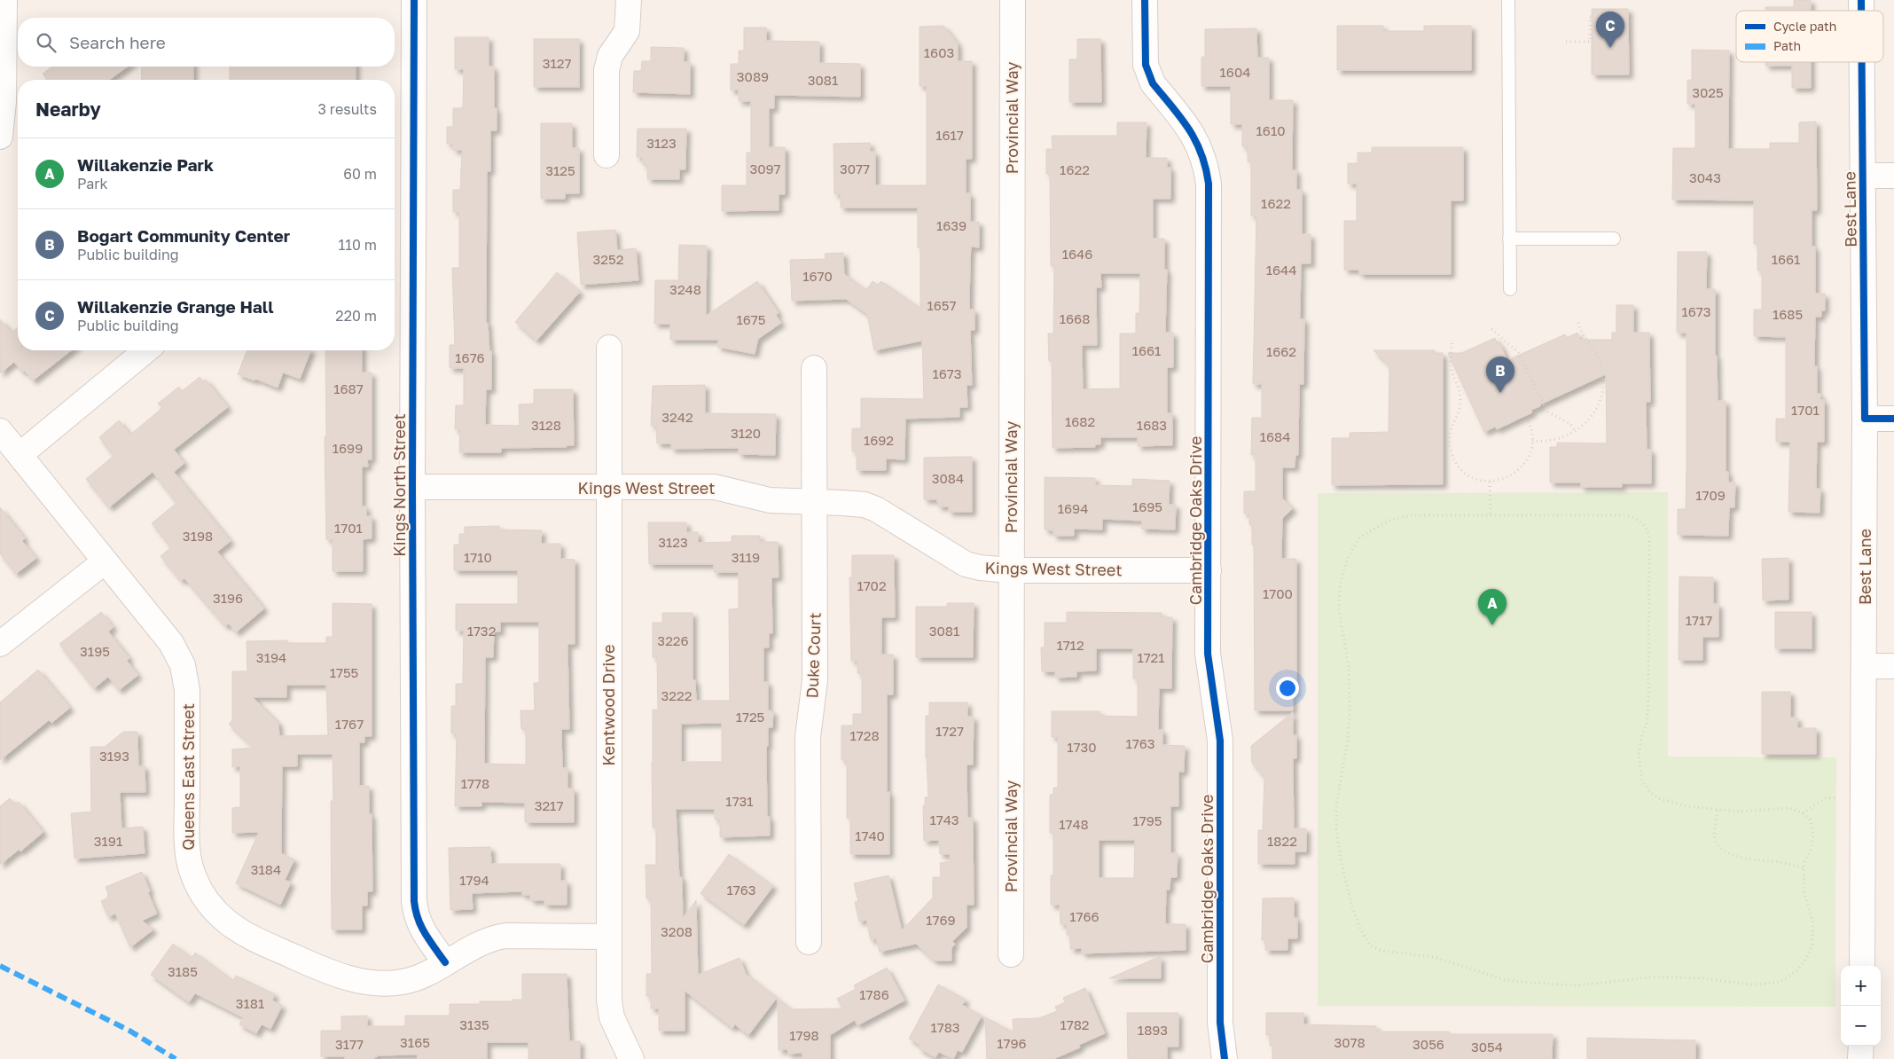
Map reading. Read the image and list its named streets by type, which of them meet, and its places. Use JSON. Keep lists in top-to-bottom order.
{
  "streets": {
    "street": [
      "Provincial Way",
      "Best Lane",
      "Kings North Street",
      "Kings West Street",
      "Cambridge Oaks Drive",
      "Duke Court",
      "Kentwood Drive",
      "Queens East Street"
    ]
  },
  "crossings": [
    ["Provincial Way", "Kings West Street"],
    ["Kings North Street", "Kings West Street"],
    ["Kings North Street", "Queens East Street"],
    ["Kings West Street", "Cambridge Oaks Drive"],
    ["Kings West Street", "Duke Court"],
    ["Kings West Street", "Kentwood Drive"],
    ["Kentwood Drive", "Queens East Street"]
  ],
  "house_numbers": [
    "1603",
    "3127",
    "1604",
    "3089",
    "3081",
    "3025",
    "1610",
    "1617",
    "3123",
    "3097",
    "3077",
    "1622",
    "3125",
    "3043",
    "1622",
    "1639",
    "1646",
    "3252",
    "1661",
    "1644",
    "1670",
    "3248",
    "1657",
    "1673",
    "1685",
    "1668",
    "1675",
    "1661",
    "1662",
    "1676",
    "1673",
    "1687",
    "1701",
    "3242",
    "1682",
    "3128",
    "1683",
    "3120",
    "1684",
    "1692",
    "1699",
    "3084",
    "1709",
    "1695",
    "1694",
    "1701",
    "3198",
    "3123",
    "1710",
    "3119",
    "1702",
    "1700",
    "3196",
    "1717",
    "1732",
    "3081",
    "3226",
    "1712",
    "3195",
    "3194",
    "1721",
    "1755",
    "3222",
    "1725",
    "1767",
    "1727",
    "1728",
    "1763",
    "1730",
    "3193",
    "1778",
    "1731",
    "3217",
    "1743",
    "1795",
    "1748",
    "1740",
    "3191",
    "1822",
    "3184",
    "1794",
    "1763",
    "1766",
    "1769",
    "3208",
    "3185",
    "1786",
    "3181",
    "3135",
    "1782",
    "1783",
    "1893",
    "1798",
    "3165",
    "3078",
    "1796",
    "3177",
    "3056",
    "3054"
  ],
  "legend": ["Cycle path", "Path"],
  "page": {
    "pins": ["C", "B", "A"],
    "search": "Search here",
    "heading": ["Nearby", "3 results"],
    "list": [
      {
        "mark": "A",
        "name": "Willakenzie Park",
        "note": "Park",
        "value": "60 m"
      },
      {
        "mark": "B",
        "name": "Bogart Community Center",
        "note": "Public building",
        "value": "110 m"
      },
      {
        "mark": "C",
        "name": "Willakenzie Grange Hall",
        "note": "Public building",
        "value": "220 m"
      }
    ],
    "map_buttons": ["+", "−"]
  }
}
